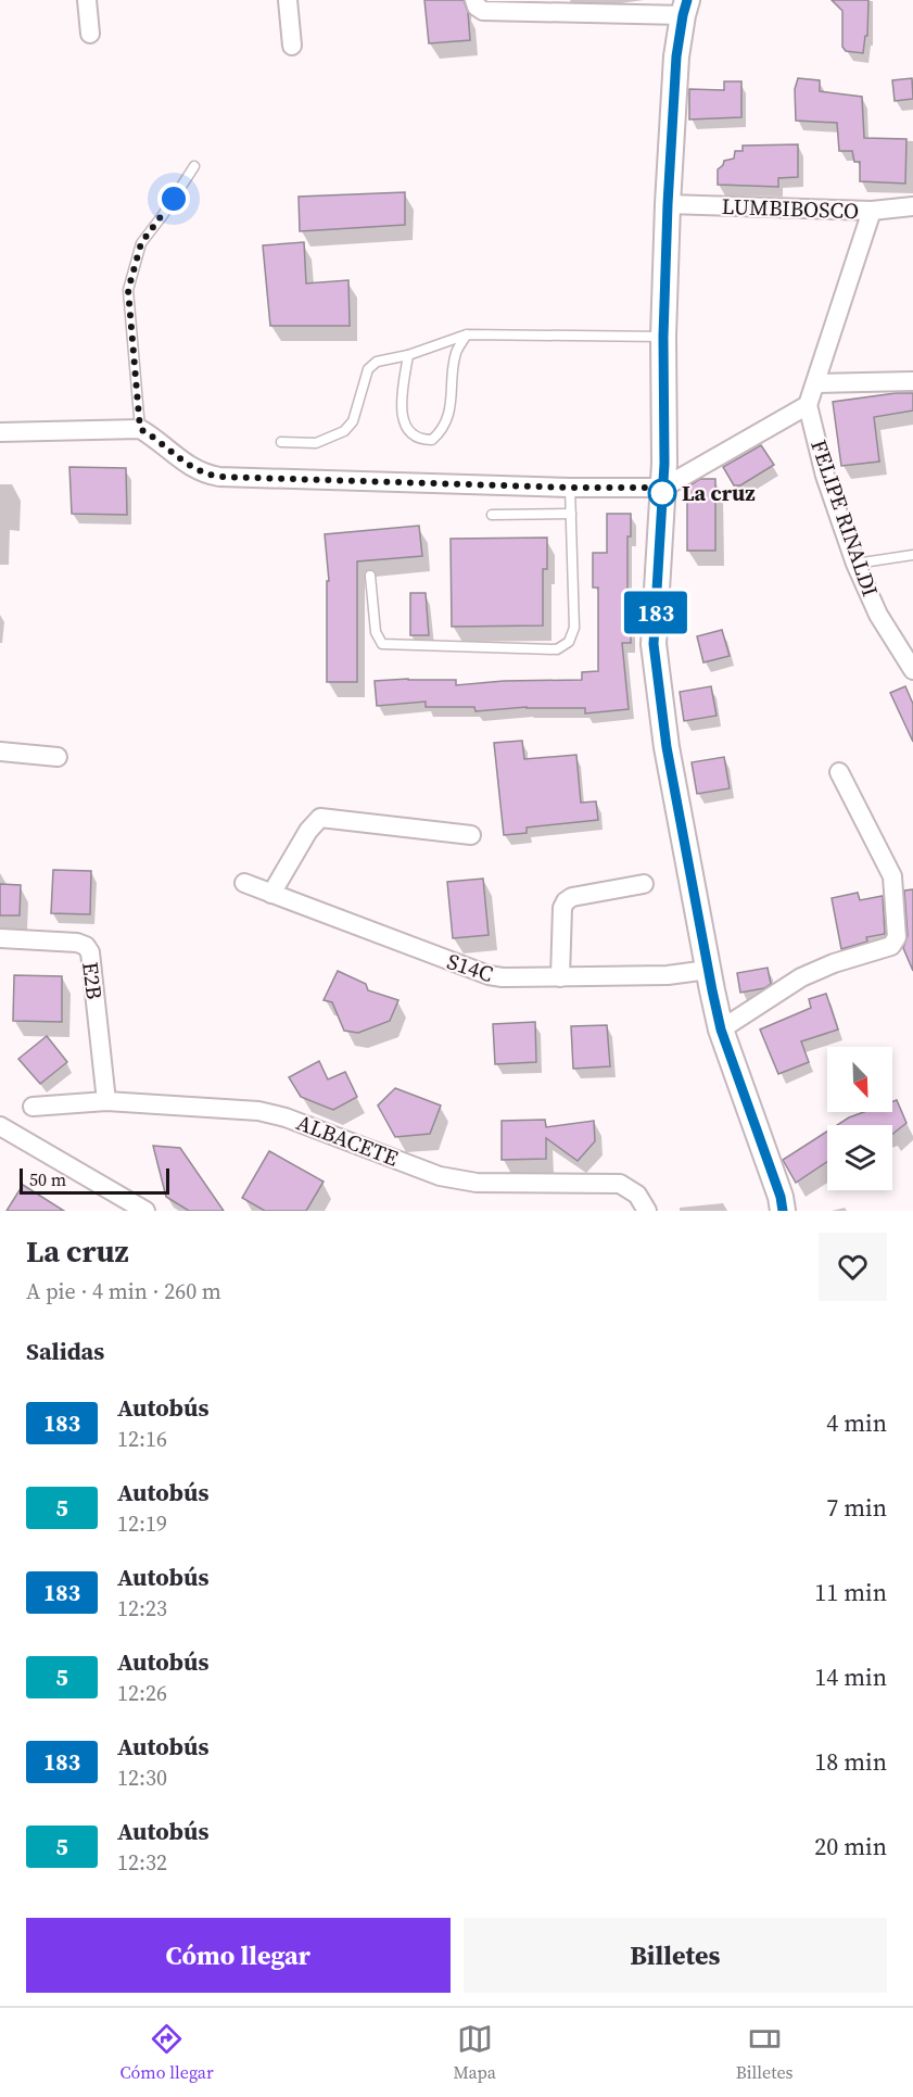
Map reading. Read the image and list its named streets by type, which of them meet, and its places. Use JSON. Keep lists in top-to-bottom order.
{
  "streets": {
    "street": [
      "LUMBIBOSCO",
      "FELIPE RINALDI",
      "S14C",
      "E2B",
      "ALBACETE"
    ]
  },
  "crossings": [
    ["E2B", "ALBACETE"]
  ],
  "places": ["La cruz"],
  "lines": ["bus line 183"],
  "scale_bar": "50 m",
  "north": "bottom right",
  "page": {
    "on_map": "183",
    "scale": "50 m",
    "heading": [
      ["La cruz", "A pie · 4 min · 260 m"],
      "Salidas"
    ],
    "list": [
      {
        "mark": "183",
        "name": "Autobús",
        "note": "12:16",
        "value": "4 min"
      },
      {
        "mark": "5",
        "name": "Autobús",
        "note": "12:19",
        "value": "7 min"
      },
      {
        "mark": "183",
        "name": "Autobús",
        "note": "12:23",
        "value": "11 min"
      },
      {
        "mark": "5",
        "name": "Autobús",
        "note": "12:26",
        "value": "14 min"
      },
      {
        "mark": "183",
        "name": "Autobús",
        "note": "12:30",
        "value": "18 min"
      },
      {
        "mark": "5",
        "name": "Autobús",
        "note": "12:32",
        "value": "20 min"
      }
    ],
    "buttons": ["Cómo llegar", "Billetes"],
    "tabs": ["Cómo llegar", "Mapa", "Billetes"]
  }
}
